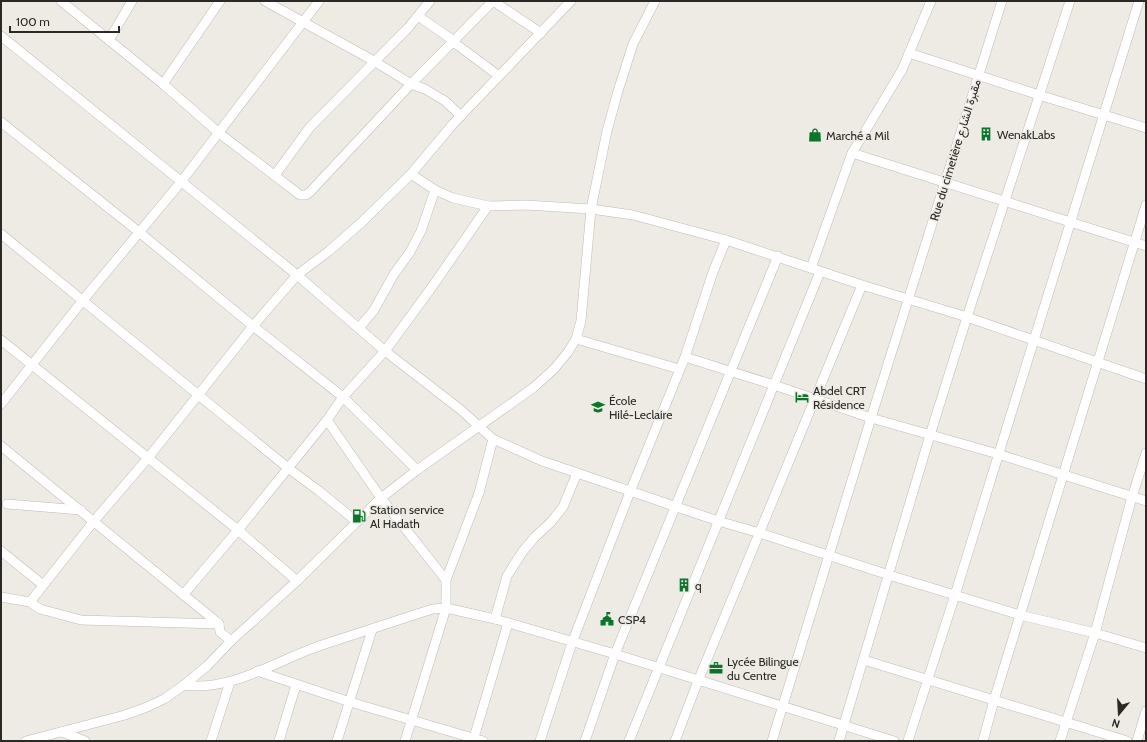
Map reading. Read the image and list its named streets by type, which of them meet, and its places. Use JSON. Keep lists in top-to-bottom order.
{
  "streets": {
    "street": ["Rue du cimetière مقبرة الشارع"]
  },
  "places": {
    "building": ["WenakLabs", "q"],
    "shop": ["Marché a Mil"],
    "hotel": ["Abdel CRT Résidence"],
    "school or university": ["École Hilé-Leclaire"],
    "fuel station": ["Station service Al Hadath"],
    "public building": ["CSP4"],
    "office": ["Lycée Bilingue du Centre"]
  },
  "scale_bar": "100 m",
  "north": "bottom"
}
